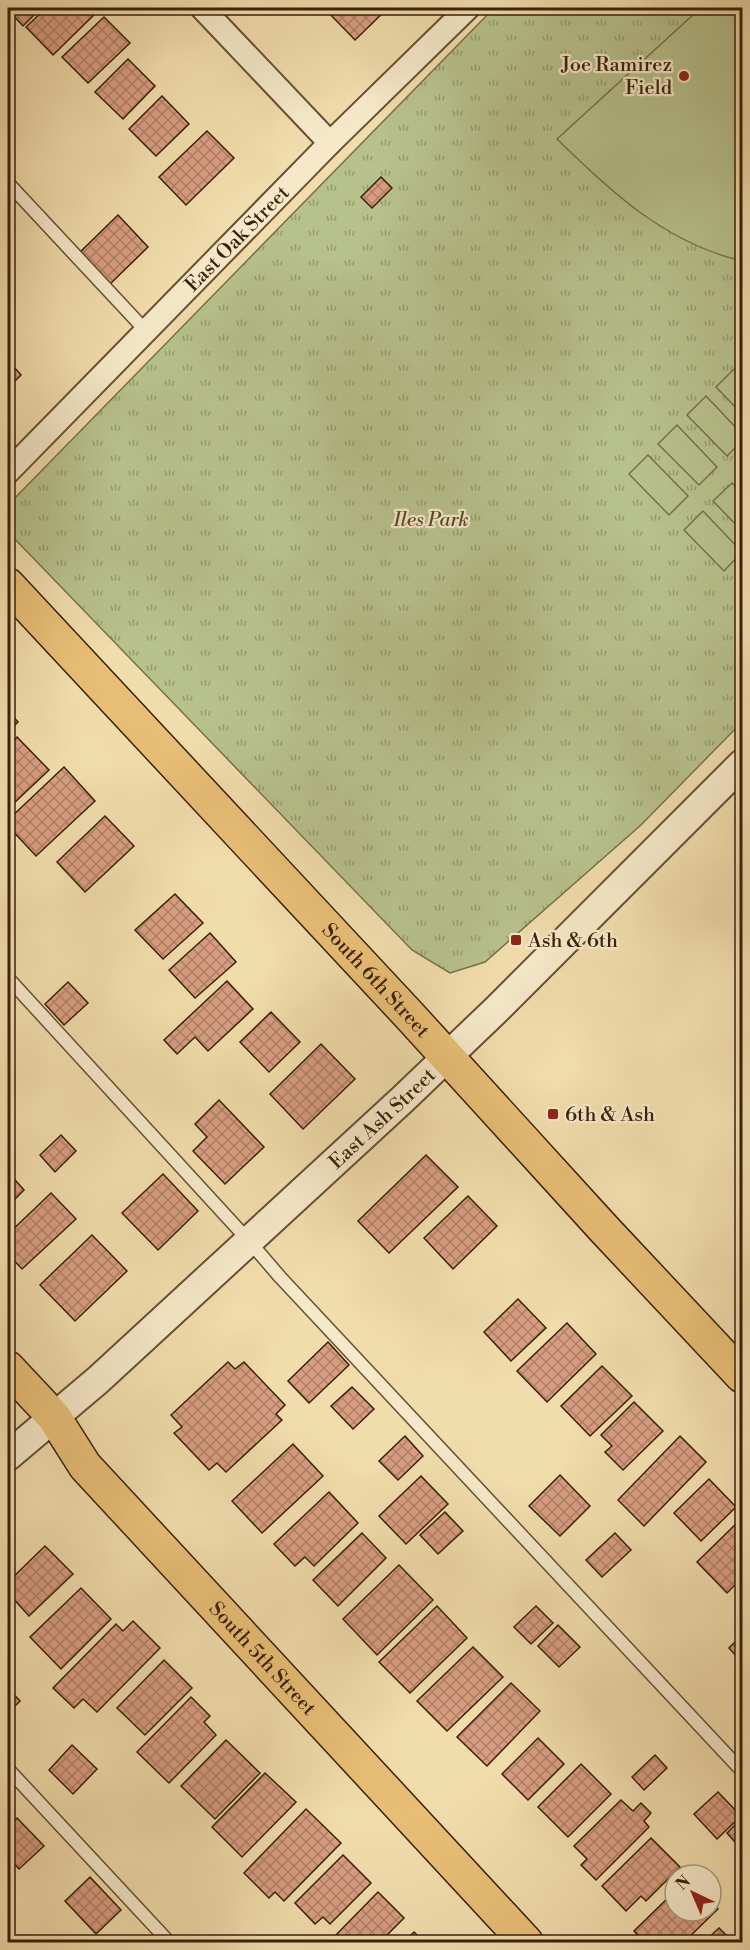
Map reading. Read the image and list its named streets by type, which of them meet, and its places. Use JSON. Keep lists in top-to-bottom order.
{
  "streets": {
    "main road": ["South 6th Street", "South 5th Street"],
    "street": ["East Oak Street", "East Ash Street"]
  },
  "crossings": [
    ["South 6th Street", "East Ash Street"],
    ["East Ash Street", "South 5th Street"]
  ],
  "parks": ["Iles Park"],
  "places": {
    "other": ["Joe Ramirez Field"],
    "transit": ["Ash & 6th", "6th & Ash"]
  },
  "north": "top left"
}
